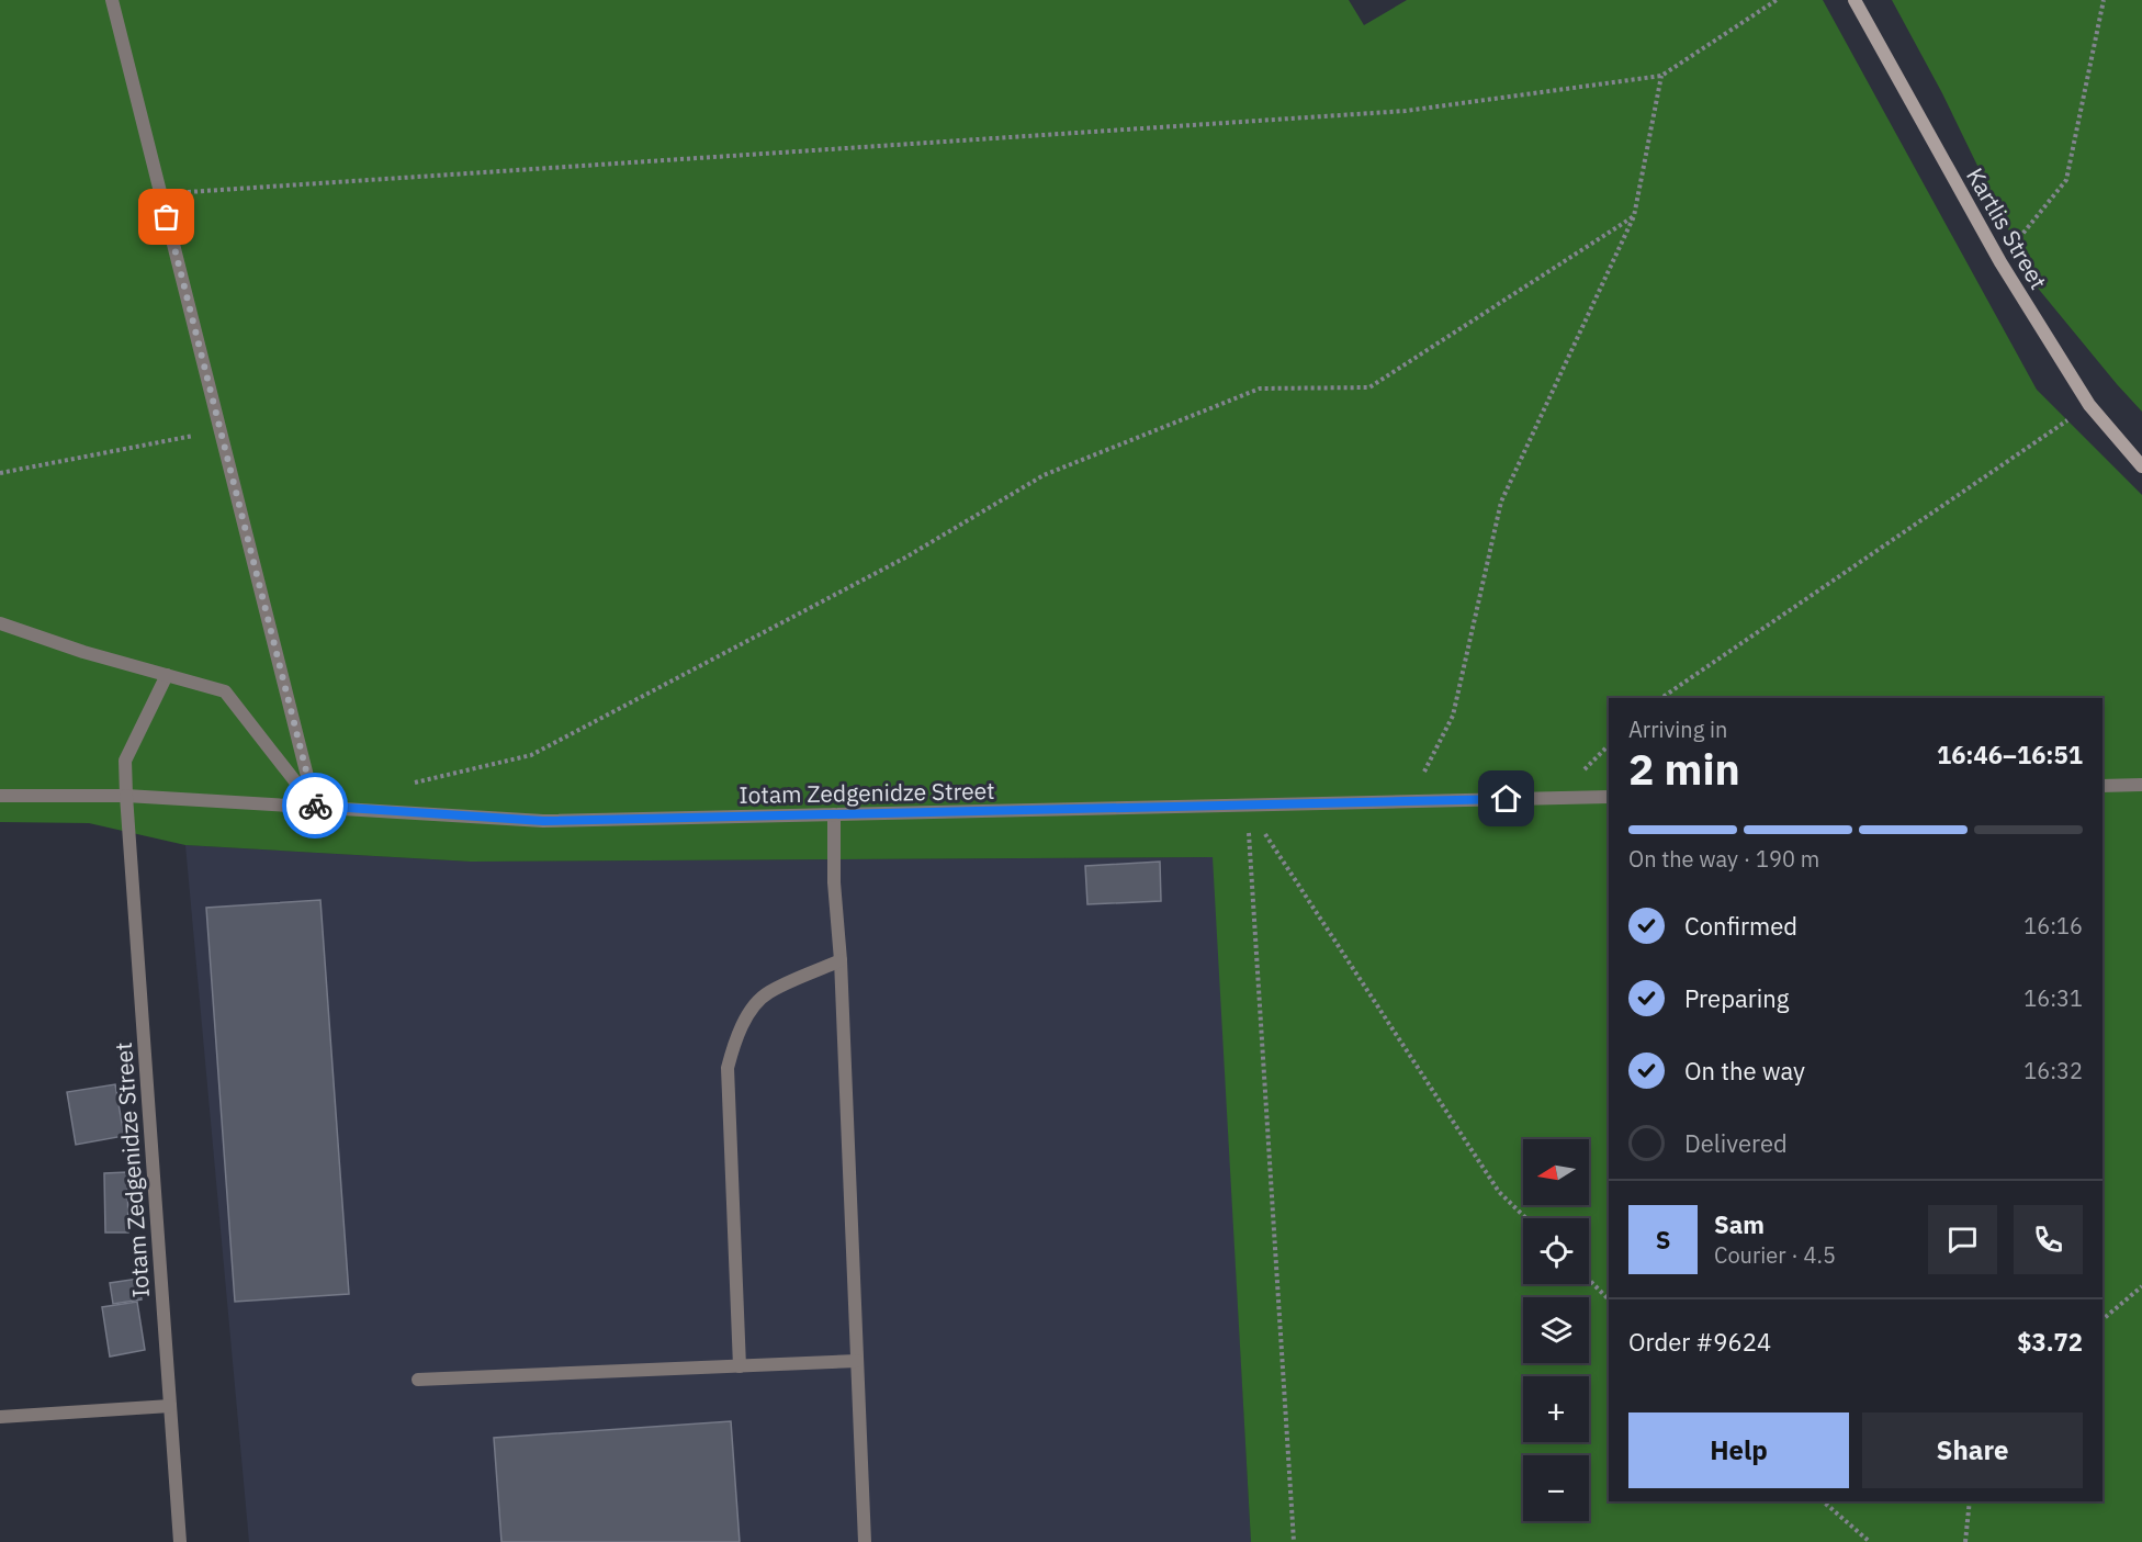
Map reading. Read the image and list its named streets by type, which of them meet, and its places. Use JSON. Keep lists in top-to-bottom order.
{
  "streets": {
    "street": ["Kartlis Street", "Iotam Zedgenidze Street"]
  },
  "north": "left",
  "page": {
    "heading": ["2 min", "Arriving in", "16:46–16:51"],
    "panel": [
      "Sam",
      "Courier · 4.5",
      "Order #9624",
      "$3.72"
    ],
    "bar": "On the way · 190 m",
    "list": [
      ["Confirmed", "16:16"],
      ["Preparing", "16:31"],
      ["On the way", "16:32"],
      "Delivered"
    ],
    "map_buttons": ["+", "−"],
    "round": "S",
    "buttons": ["Help", "Share"]
  }
}
